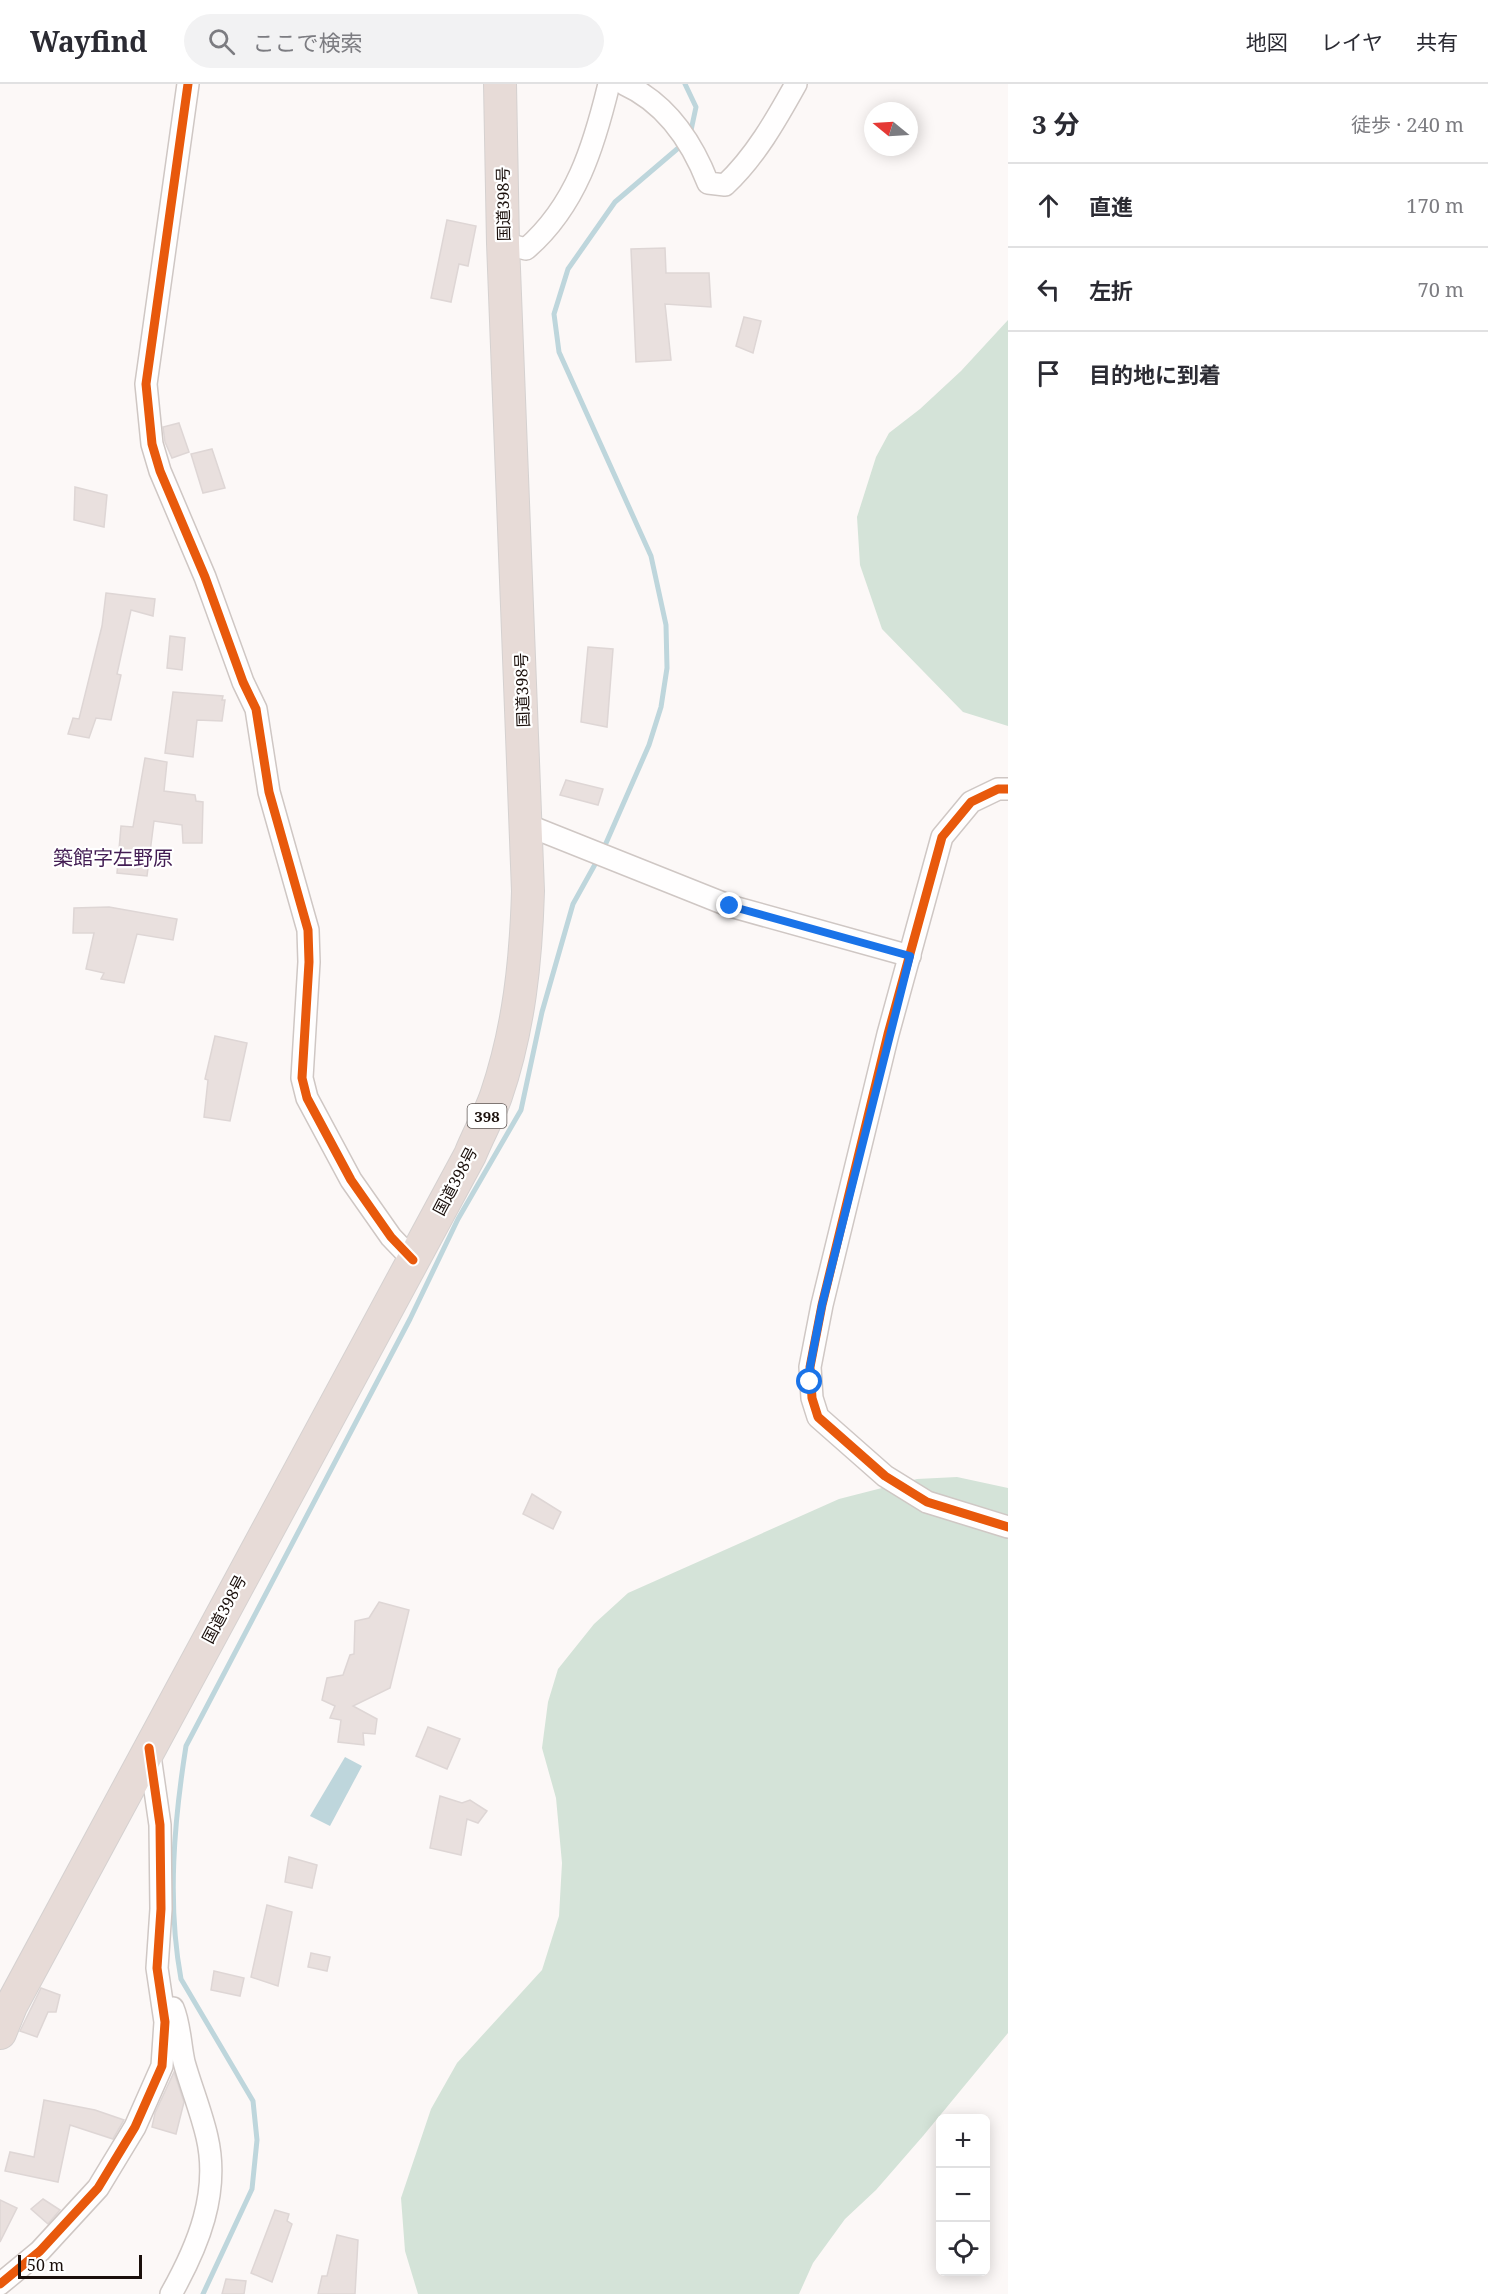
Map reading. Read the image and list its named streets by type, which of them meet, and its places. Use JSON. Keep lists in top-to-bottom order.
{
  "streets": {
    "highway": ["国道398号", "398"]
  },
  "districts": ["築館字左野原"],
  "scale_bar": "50 m",
  "north": "left",
  "page": {
    "header": "Wayfind",
    "search": "ここで検索",
    "nav": ["地図", "レイヤ", "共有"],
    "heading": ["3 分", "徒歩 · 240 m"],
    "list": [
      ["直進", "170 m"],
      ["左折", "70 m"],
      "目的地に到着"
    ],
    "map_buttons": ["+", "−"],
    "scale": "50 m"
  }
}
